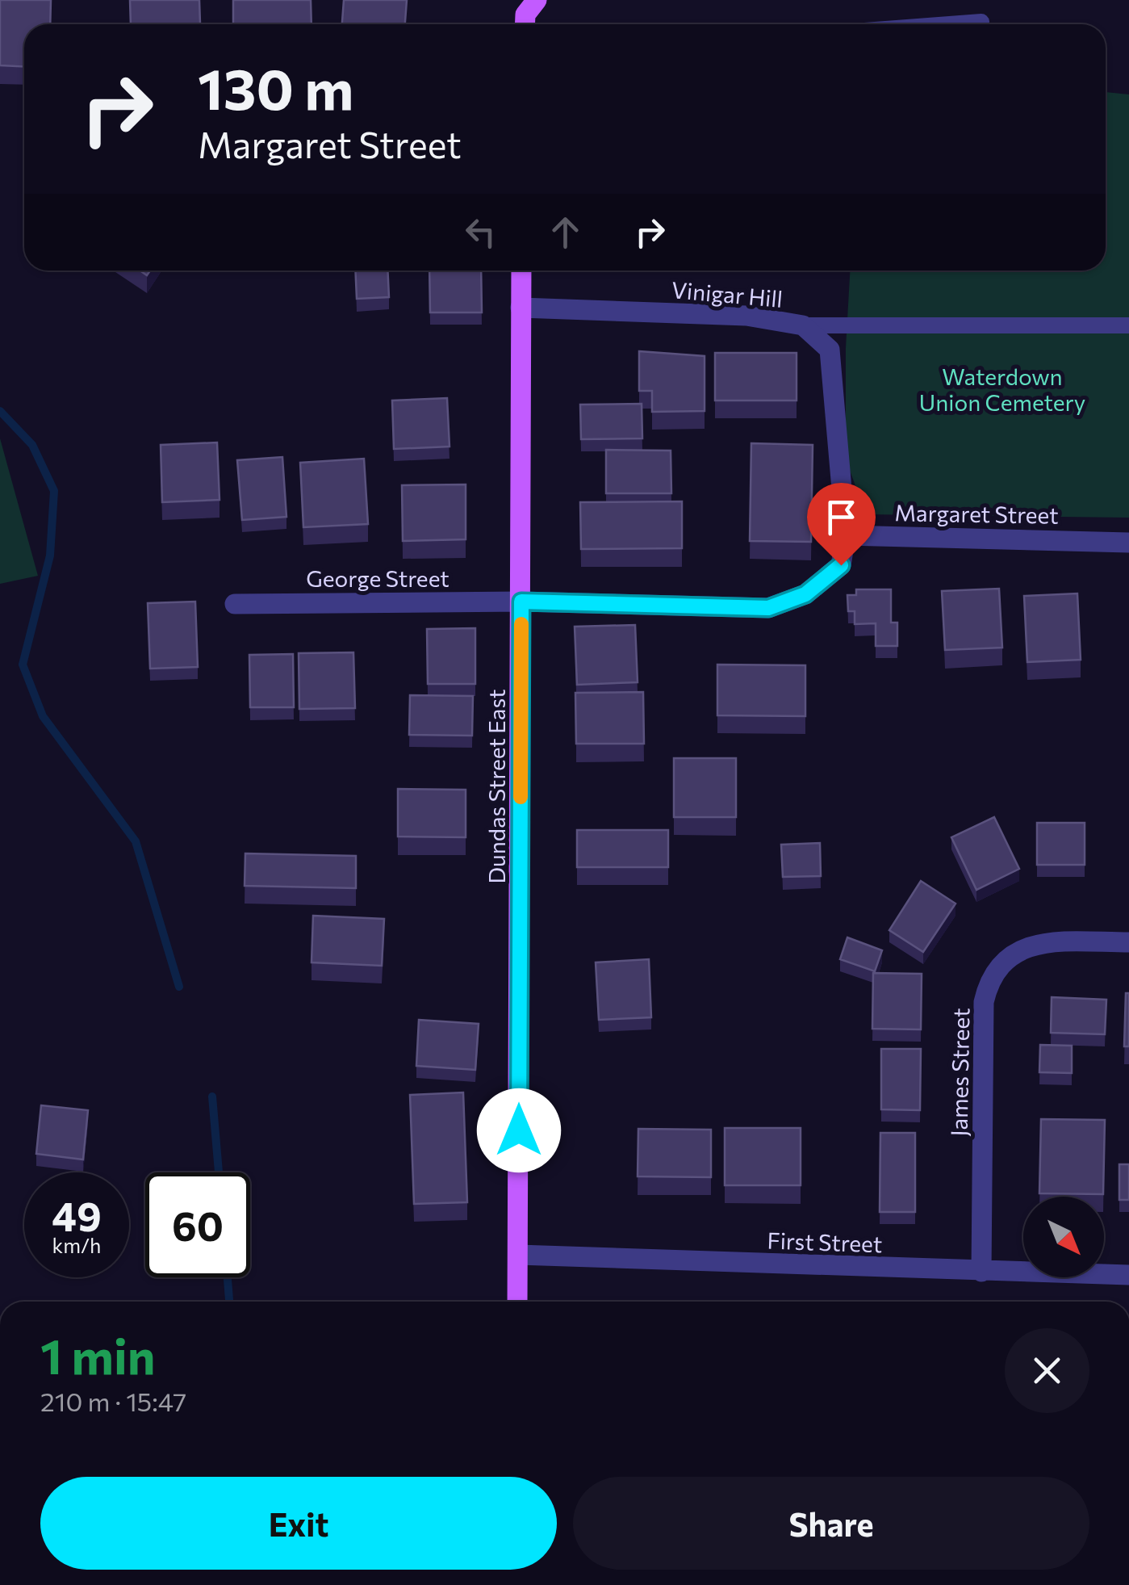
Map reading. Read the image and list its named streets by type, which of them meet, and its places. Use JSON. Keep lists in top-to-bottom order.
{
  "streets": {
    "main road": ["Dundas Street East"],
    "street": [
      "Vinigar Hill",
      "Margaret Street",
      "George Street",
      "James Street",
      "First Street"
    ]
  },
  "crossings": [
    ["Vinigar Hill", "Margaret Street"],
    ["Vinigar Hill", "Dundas Street East"],
    ["George Street", "Dundas Street East"],
    ["Dundas Street East", "First Street"],
    ["James Street", "First Street"]
  ],
  "parks": ["Waterdown Union Cemetery"],
  "north": "bottom right",
  "page": {
    "turn": ["130 m", "Margaret Street"],
    "speed": "49 km/h",
    "limit": "60",
    "heading": ["1 min", "210 m · 15:47"],
    "buttons": ["Exit", "Share"]
  }
}
